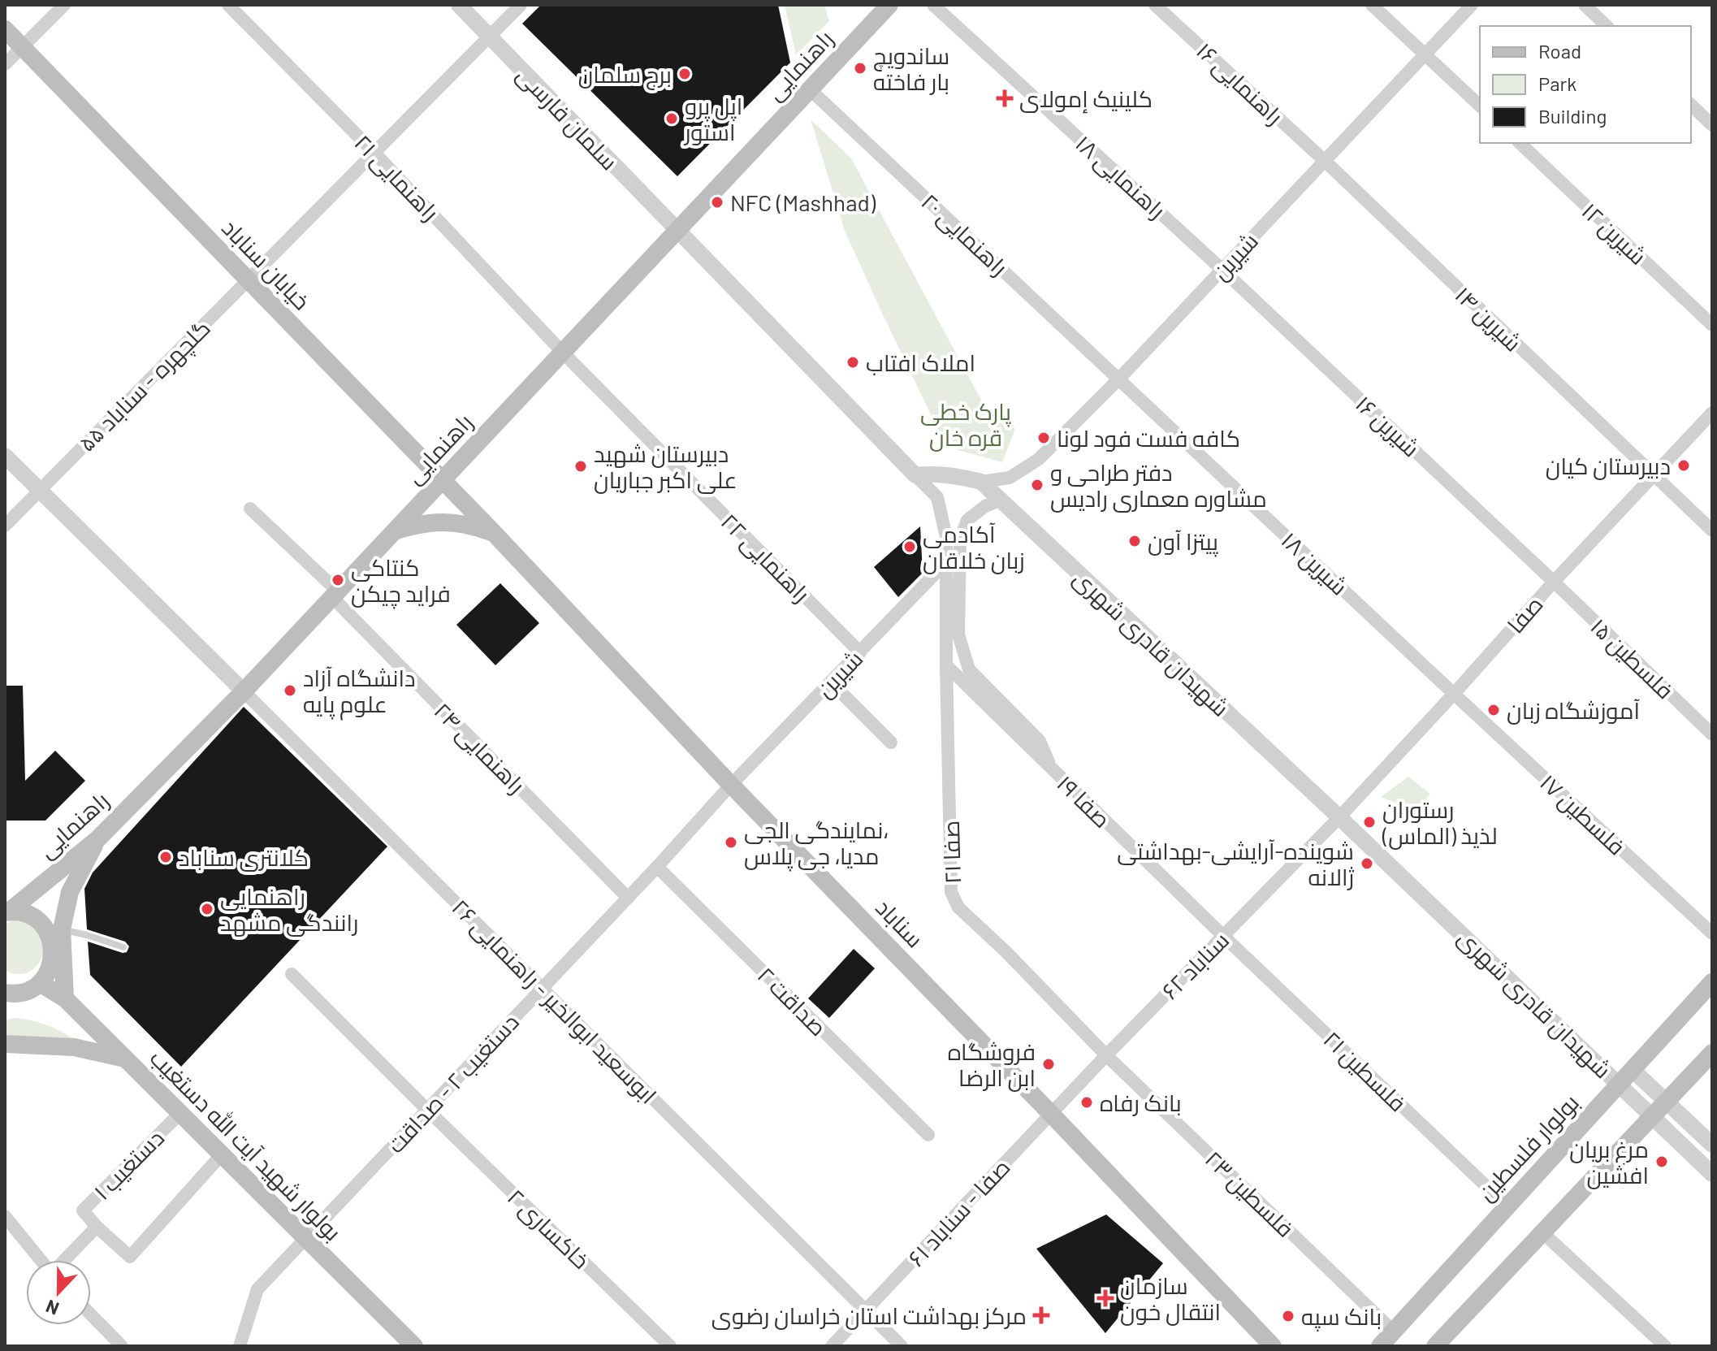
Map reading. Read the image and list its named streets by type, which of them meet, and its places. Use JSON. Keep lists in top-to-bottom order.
{
  "streets": {
    "main road": [
      "راهنمایی",
      "خیابان سناباد",
      "سناباد",
      "بولوار شهید آیت الله دستغیب",
      "بولوار فلسطین"
    ],
    "street": [
      "راهنمایی ۱۶",
      "سلمان فارسی",
      "راهنمایی ۱۸",
      "راهنمایی ۲۱",
      "شیرین ۱۲",
      "راهنمایی ۲۰",
      "شیرین",
      "شیرین ۱۴",
      "گلچهره - سناباد ۵۵",
      "شیرین ۱۶",
      "راهنمایی ۲۲",
      "شیرین ۱۸",
      "صفا",
      "شهیدان قادری شهری",
      "فلسطین ۱۵",
      "راهنمایی ۲۴",
      "صفا ۱۹",
      "فلسطین ۱۷",
      "صفا ۲۱",
      "سناباد ۶۲",
      "ابوسعید ابوالخیر - راهنمایی ۲۶",
      "صداقت ۲",
      "فلسطین ۲۱",
      "دستغیب ۲ - صداقت",
      "دستغیب ۱",
      "فلسطین ۲۳",
      "صفا - سناباد ۶۱",
      "خاکساری ۲"
    ]
  },
  "crossings": [
    ["راهنمایی", "سلمان فارسی"],
    ["راهنمایی", "راهنمایی ۲۱"],
    ["راهنمایی", "راهنمایی ۲۰"],
    ["راهنمایی", "خیابان سناباد"],
    ["راهنمایی", "راهنمایی ۲۲"],
    ["راهنمایی", "راهنمایی ۲۴"],
    ["راهنمایی", "ابوسعید ابوالخیر - راهنمایی ۲۶"],
    ["راهنمایی ۱۶", "شیرین"],
    ["راهنمایی ۱۶", "شیرین ۱۴"],
    ["سلمان فارسی", "گلچهره - سناباد ۵۵"],
    ["راهنمایی ۱۸", "شیرین"],
    ["راهنمایی ۱۸", "شیرین ۱۶"],
    ["راهنمایی ۲۱", "گلچهره - سناباد ۵۵"],
    ["راهنمایی ۲۱", "راهنمایی ۲۲"],
    ["راهنمایی ۲۰", "شیرین"],
    ["راهنمایی ۲۰", "شیرین ۱۸"],
    ["شیرین", "شیرین ۱۴"],
    ["شیرین", "شیرین ۱۶"],
    ["شیرین", "راهنمایی ۲۲"],
    ["شیرین", "شیرین ۱۸"],
    ["شیرین", "شهیدان قادری شهری"],
    ["شیرین", "صفا ۲۱"],
    ["شیرین", "سناباد"],
    ["شیرین", "دستغیب ۲ - صداقت"],
    ["خیابان سناباد", "گلچهره - سناباد ۵۵"],
    ["خیابان سناباد", "سناباد"],
    ["شیرین ۱۴", "صفا"],
    ["شیرین ۱۶", "صفا"],
    ["شیرین ۱۶", "فلسطین ۱۵"],
    ["شیرین ۱۸", "صفا"],
    ["شیرین ۱۸", "فلسطین ۱۷"],
    ["صفا", "شهیدان قادری شهری"],
    ["صفا", "فلسطین ۱۵"],
    ["صفا", "فلسطین ۱۷"],
    ["صفا", "سناباد ۶۲"],
    ["شهیدان قادری شهری", "سناباد ۶۲"],
    ["شهیدان قادری شهری", "بولوار فلسطین"],
    ["راهنمایی ۲۴", "دستغیب ۲ - صداقت"],
    ["صفا ۱۹", "صفا ۲۱"],
    ["صفا ۱۹", "سناباد ۶۲"],
    ["صفا ۱۹", "فلسطین ۲۱"],
    ["صفا ۲۱", "سناباد ۶۲"],
    ["صفا ۲۱", "فلسطین ۲۳"],
    ["سناباد", "سناباد ۶۲"],
    ["سناباد", "دستغیب ۲ - صداقت"],
    ["سناباد", "صفا - سناباد ۶۱"],
    ["سناباد ۶۲", "فلسطین ۲۱"],
    ["سناباد ۶۲", "فلسطین ۲۳"],
    ["سناباد ۶۲", "صفا - سناباد ۶۱"],
    ["ابوسعید ابوالخیر - راهنمایی ۲۶", "دستغیب ۲ - صداقت"],
    ["ابوسعید ابوالخیر - راهنمایی ۲۶", "صفا - سناباد ۶۱"],
    ["صداقت ۲", "دستغیب ۲ - صداقت"],
    ["فلسطین ۲۱", "بولوار فلسطین"],
    ["دستغیب ۲ - صداقت", "بولوار شهید آیت الله دستغیب"],
    ["دستغیب ۲ - صداقت", "خاکساری ۲"],
    ["بولوار شهید آیت الله دستغیب", "دستغیب ۱"],
    ["بولوار فلسطین", "فلسطین ۲۳"]
  ],
  "parks": ["پارک خطی قره خان"],
  "places": {
    "other": [
      "ساندویچ بار فاخته",
      "برج سلمان",
      "اپل پرو استور",
      "NFC (Mashhad)",
      "املاک افتاب",
      "کافه فست فود لونا",
      "دبیرستان کیان",
      "دبیرستان شهید علی اکبر جباریان",
      "دفتر طراحی و مشاوره معماری رادیس",
      "پیتزا آون",
      "آکادمی زبان خلاقان",
      "کنتاکی فراید چیکن",
      "دانشگاه آزاد علوم پایه",
      "آموزشگاه زبان",
      "رستوران لذیذ (الماس)",
      "نمایندگی الجی، مدیا، جی پلاس",
      "کلانتری سناباد",
      "شوینده-آرایشی-بهداشتی ژالانه",
      "راهنمایی رانندگی مشهد",
      "فروشگاه ابن الرضا",
      "بانک رفاه",
      "مرغ بریان افشین",
      "بانک سپه"
    ],
    "health": ["کلینیک إمولای", "سازمان انتقال خون", "مرکز بهداشت استان خراسان رضوی"]
  },
  "legend": ["Road", "Park", "Building"],
  "north": "bottom"
}
